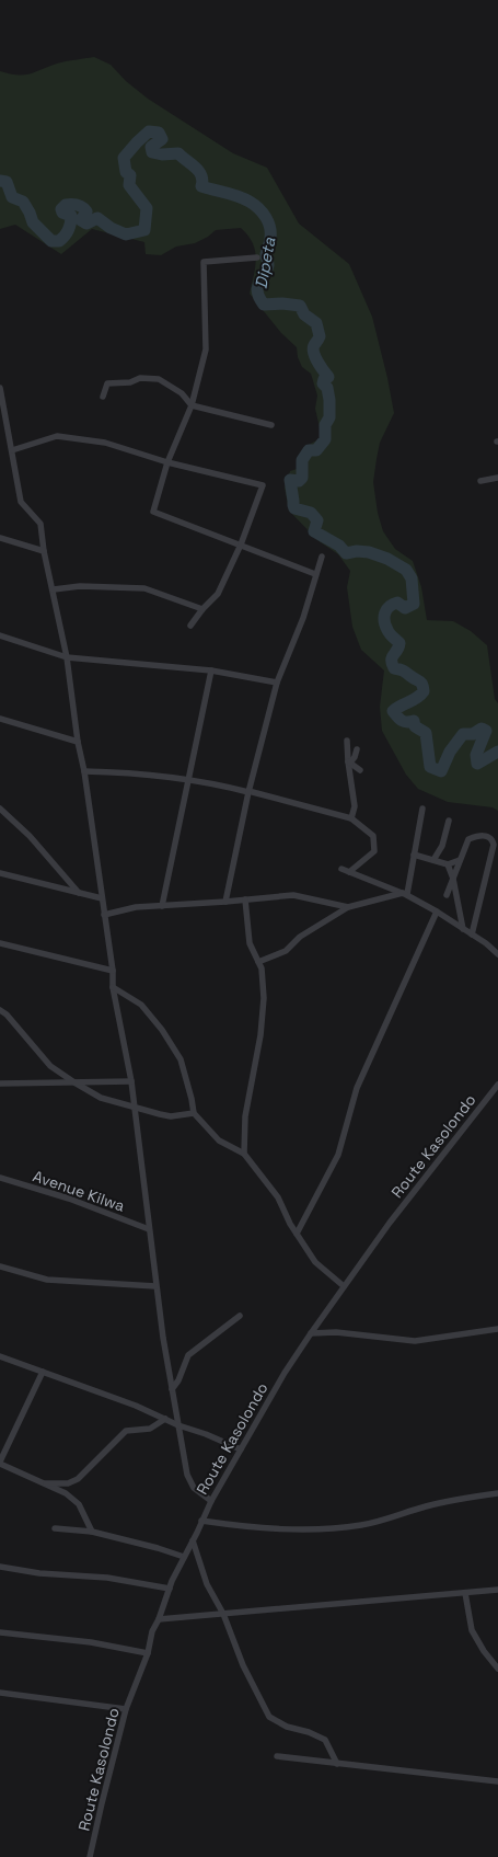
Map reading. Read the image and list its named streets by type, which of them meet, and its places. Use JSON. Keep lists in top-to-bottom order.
{
  "streets": {
    "street": ["Route Kasolondo", "Avenue Kilwa"]
  },
  "water": ["Dipeta"]
}
